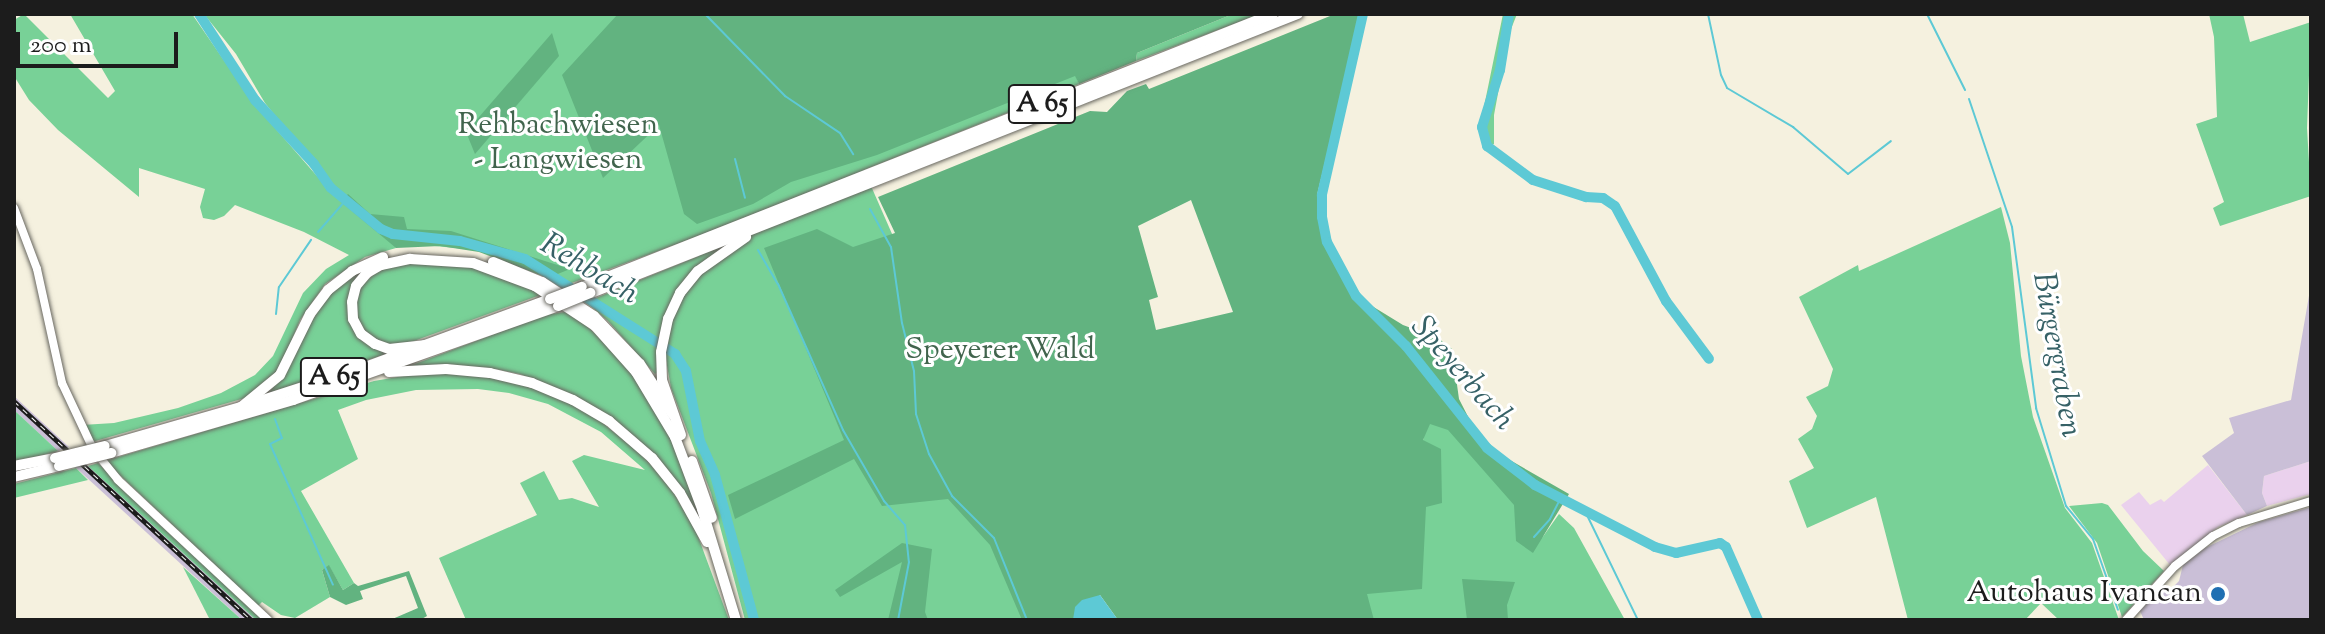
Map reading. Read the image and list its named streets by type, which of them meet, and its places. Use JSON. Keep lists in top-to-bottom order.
{
  "streets": {
    "highway": ["A 65"]
  },
  "water": ["Rehbach", "Bürgergraben", "Speyerbach"],
  "parks": ["Rehbachwiesen - Langwiesen", "Speyerer Wald"],
  "places": ["Autohaus Ivancan"],
  "scale_bar": "200 m"
}
